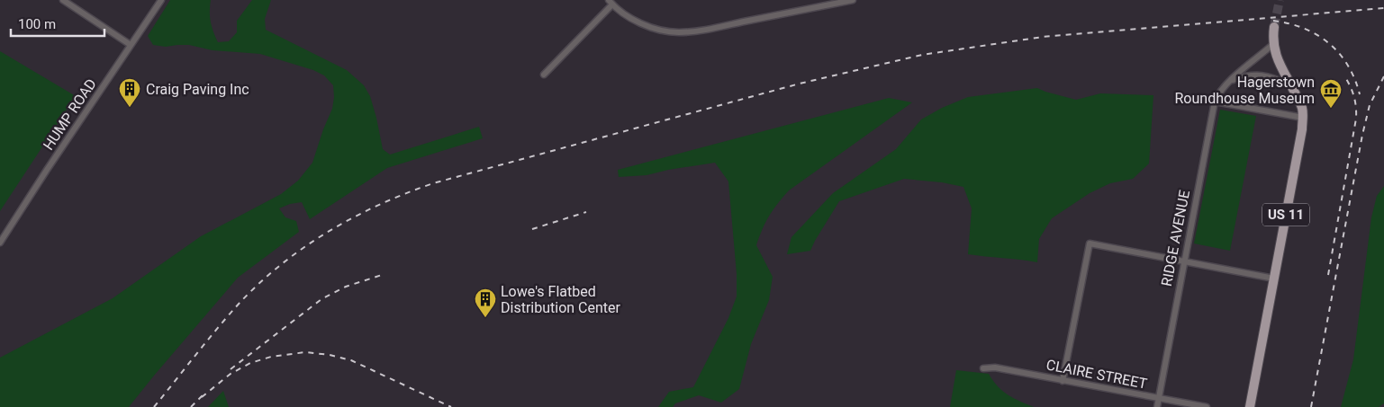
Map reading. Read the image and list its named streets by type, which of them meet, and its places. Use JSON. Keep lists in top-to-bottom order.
{
  "streets": {
    "main road": ["US 11"],
    "street": ["HUMP ROAD", "RIDGE AVENUE", "CLAIRE STREET"]
  },
  "crossings": [
    ["US 11", "RIDGE AVENUE"],
    ["RIDGE AVENUE", "CLAIRE STREET"]
  ],
  "places": {
    "building": ["Craig Paving Inc", "Lowe's Flatbed Distribution Center"],
    "museum": ["Hagerstown Roundhouse Museum"]
  },
  "scale_bar": "100 m"
}
